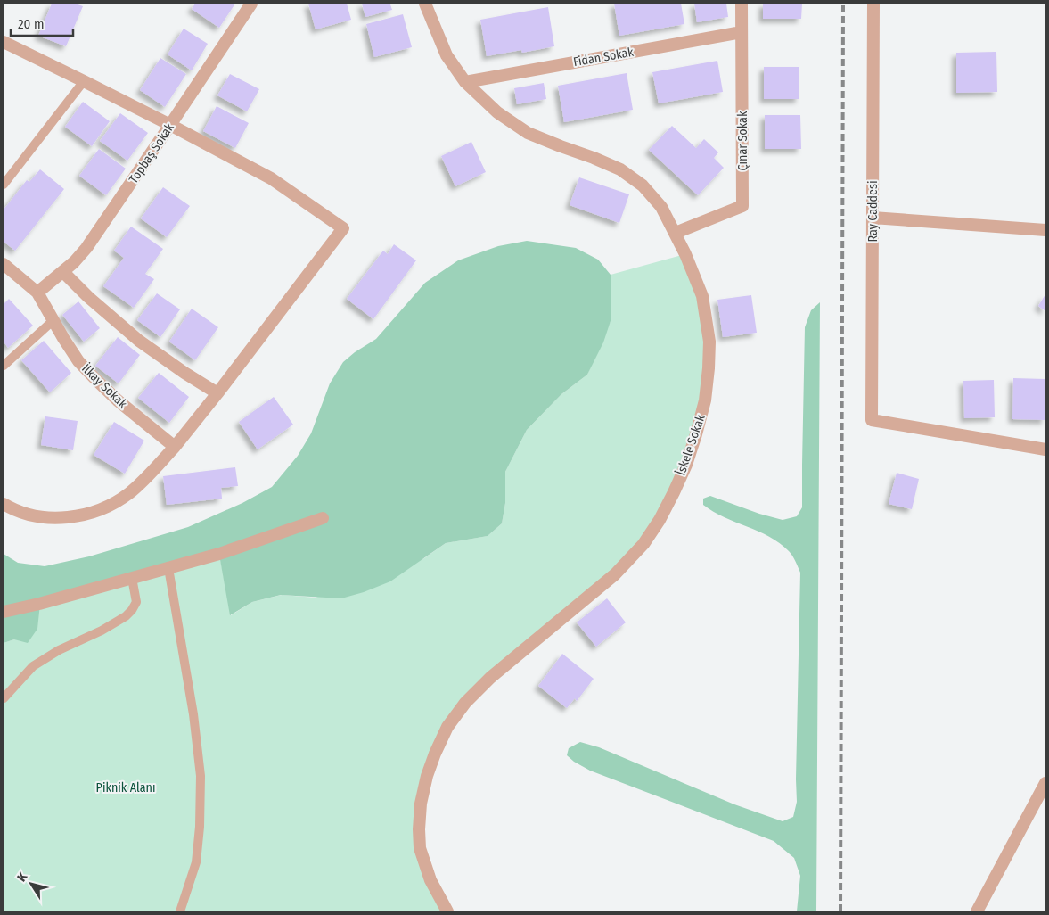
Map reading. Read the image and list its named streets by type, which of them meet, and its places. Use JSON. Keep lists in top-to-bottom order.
{
  "streets": {
    "street": [
      "Fidan Sokak",
      "Çınar Sokak",
      "Topbaş Sokak",
      "Ray Caddesi",
      "İlkay Sokak",
      "İskele Sokak"
    ]
  },
  "crossings": [
    ["Fidan Sokak", "Çınar Sokak"],
    ["Fidan Sokak", "İskele Sokak"],
    ["Çınar Sokak", "İskele Sokak"],
    ["Topbaş Sokak", "İlkay Sokak"]
  ],
  "parks": ["Piknik Alanı"],
  "scale_bar": "20 m",
  "north": "top left"
}
